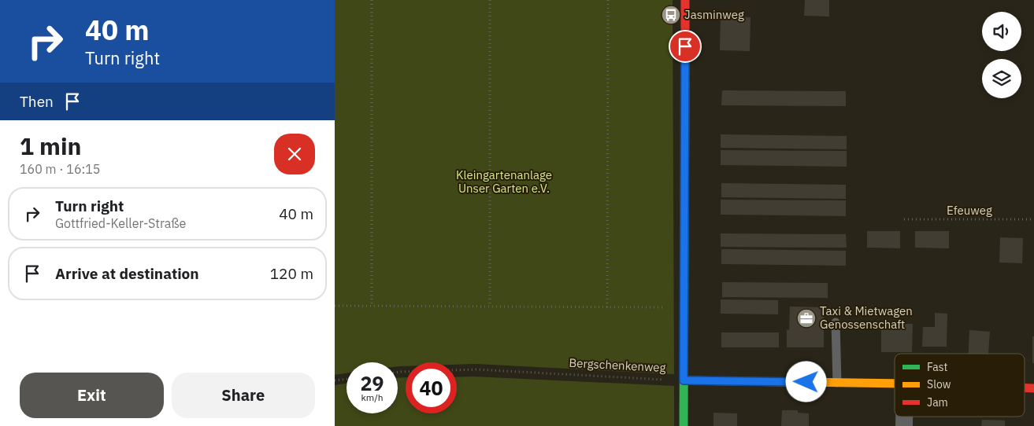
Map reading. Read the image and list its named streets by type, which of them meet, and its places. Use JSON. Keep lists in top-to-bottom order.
{
  "streets": {
    "path": ["Efeuweg", "Bergschenkenweg"]
  },
  "parks": ["Kleingartenanlage Unser Garten e.V."],
  "places": {
    "bus stop": ["Jasminweg"],
    "office": ["Taxi & Mietwagen Genossenschaft"]
  },
  "legend": ["Fast", "Slow", "Jam"],
  "page": {
    "turn": ["40 m", "Turn right"],
    "then": "Then",
    "heading": ["1 min", "160 m · 16:15"],
    "list": [
      {
        "name": "Turn right",
        "note": "Gottfried-Keller-Straße",
        "value": "40 m"
      },
      {
        "name": "Arrive at destination",
        "value": "120 m"
      }
    ],
    "speed": "29 km/h",
    "limit": "40",
    "buttons": ["Exit", "Share"]
  }
}
